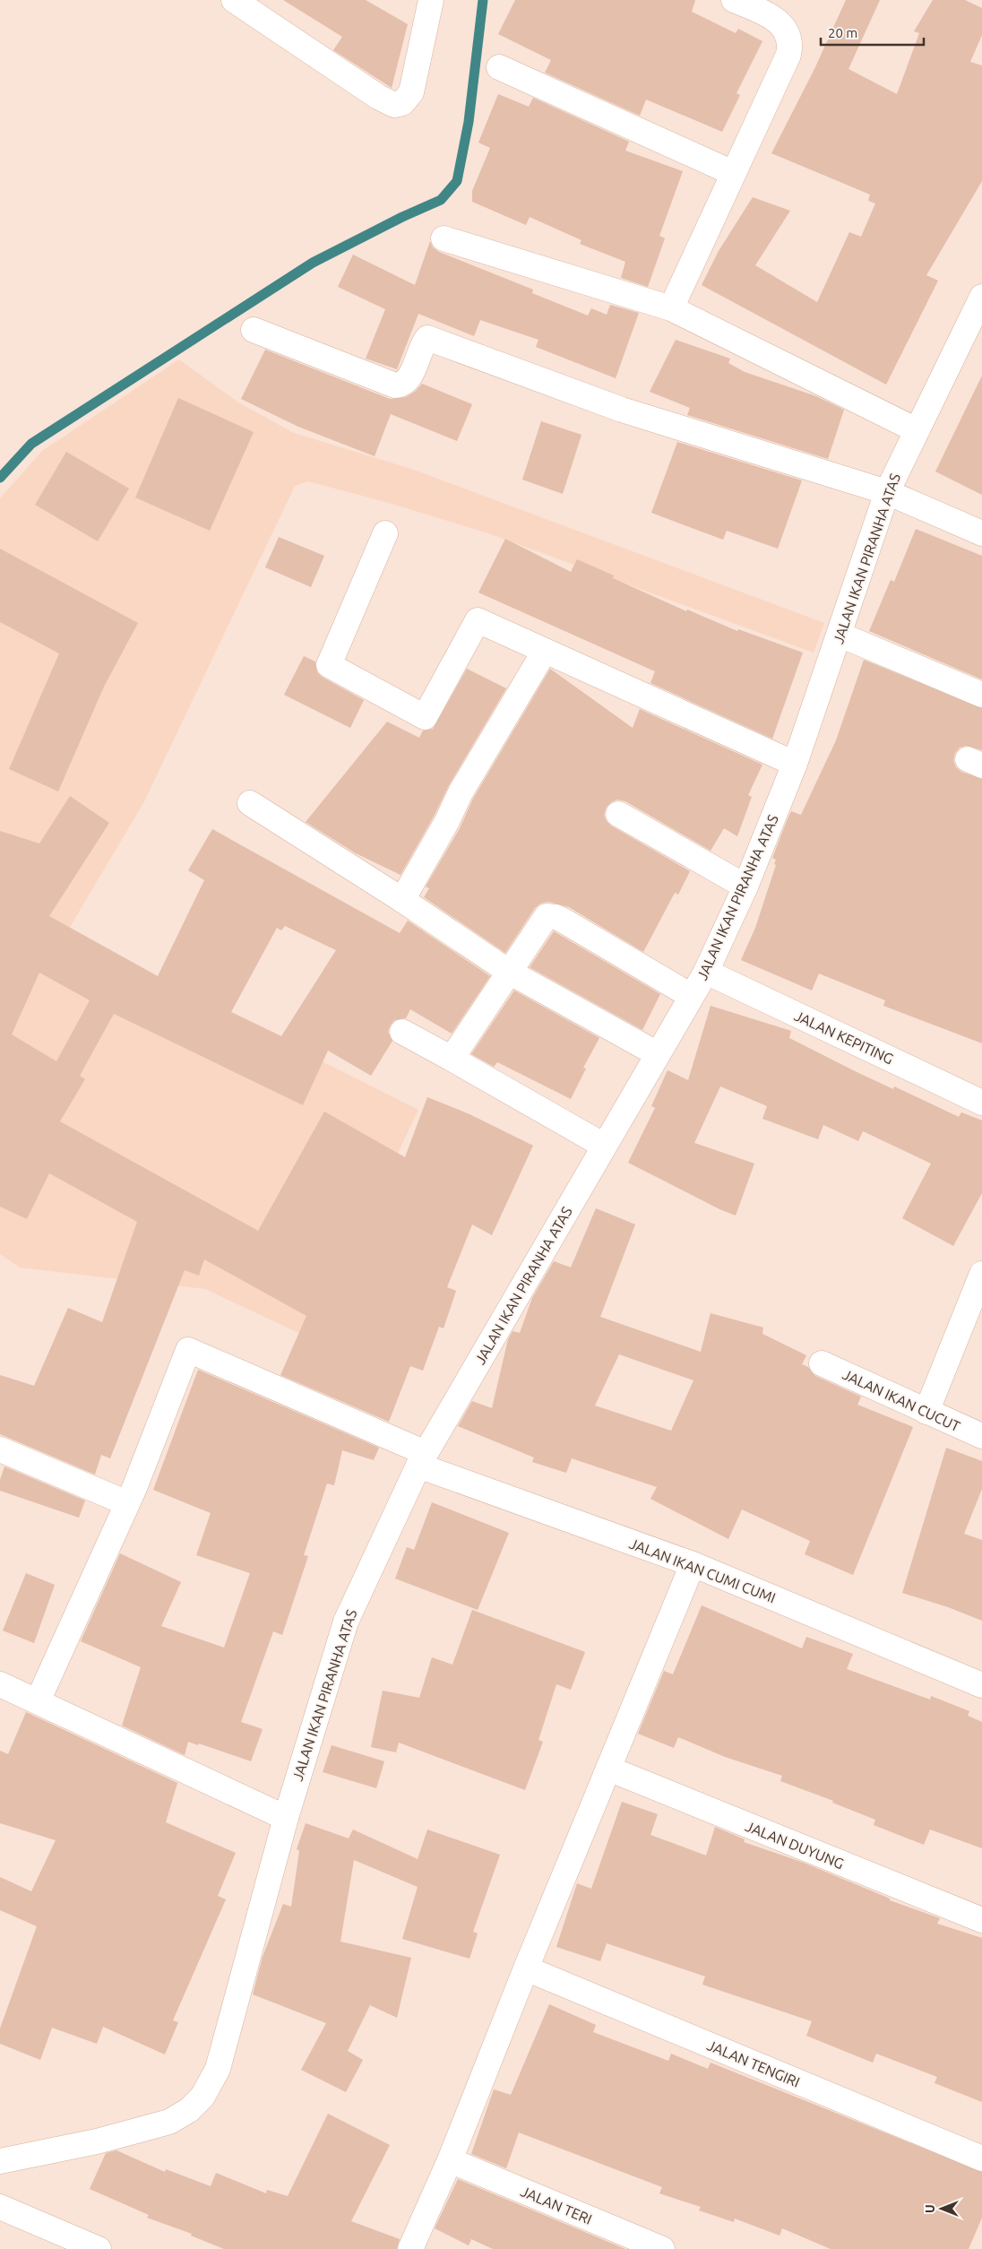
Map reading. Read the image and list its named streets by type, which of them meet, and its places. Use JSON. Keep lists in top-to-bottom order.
{
  "streets": {
    "street": [
      "JALAN IKAN PIRANHA ATAS",
      "JALAN KEPITING",
      "JALAN IKAN CUCUT",
      "JALAN IKAN CUMI CUMI",
      "JALAN DUYUNG",
      "JALAN TENGIRI",
      "JALAN TERI"
    ]
  },
  "crossings": [
    ["JALAN IKAN PIRANHA ATAS", "JALAN KEPITING"],
    ["JALAN IKAN PIRANHA ATAS", "JALAN IKAN CUMI CUMI"]
  ],
  "scale_bar": "20 m",
  "north": "left"
}
